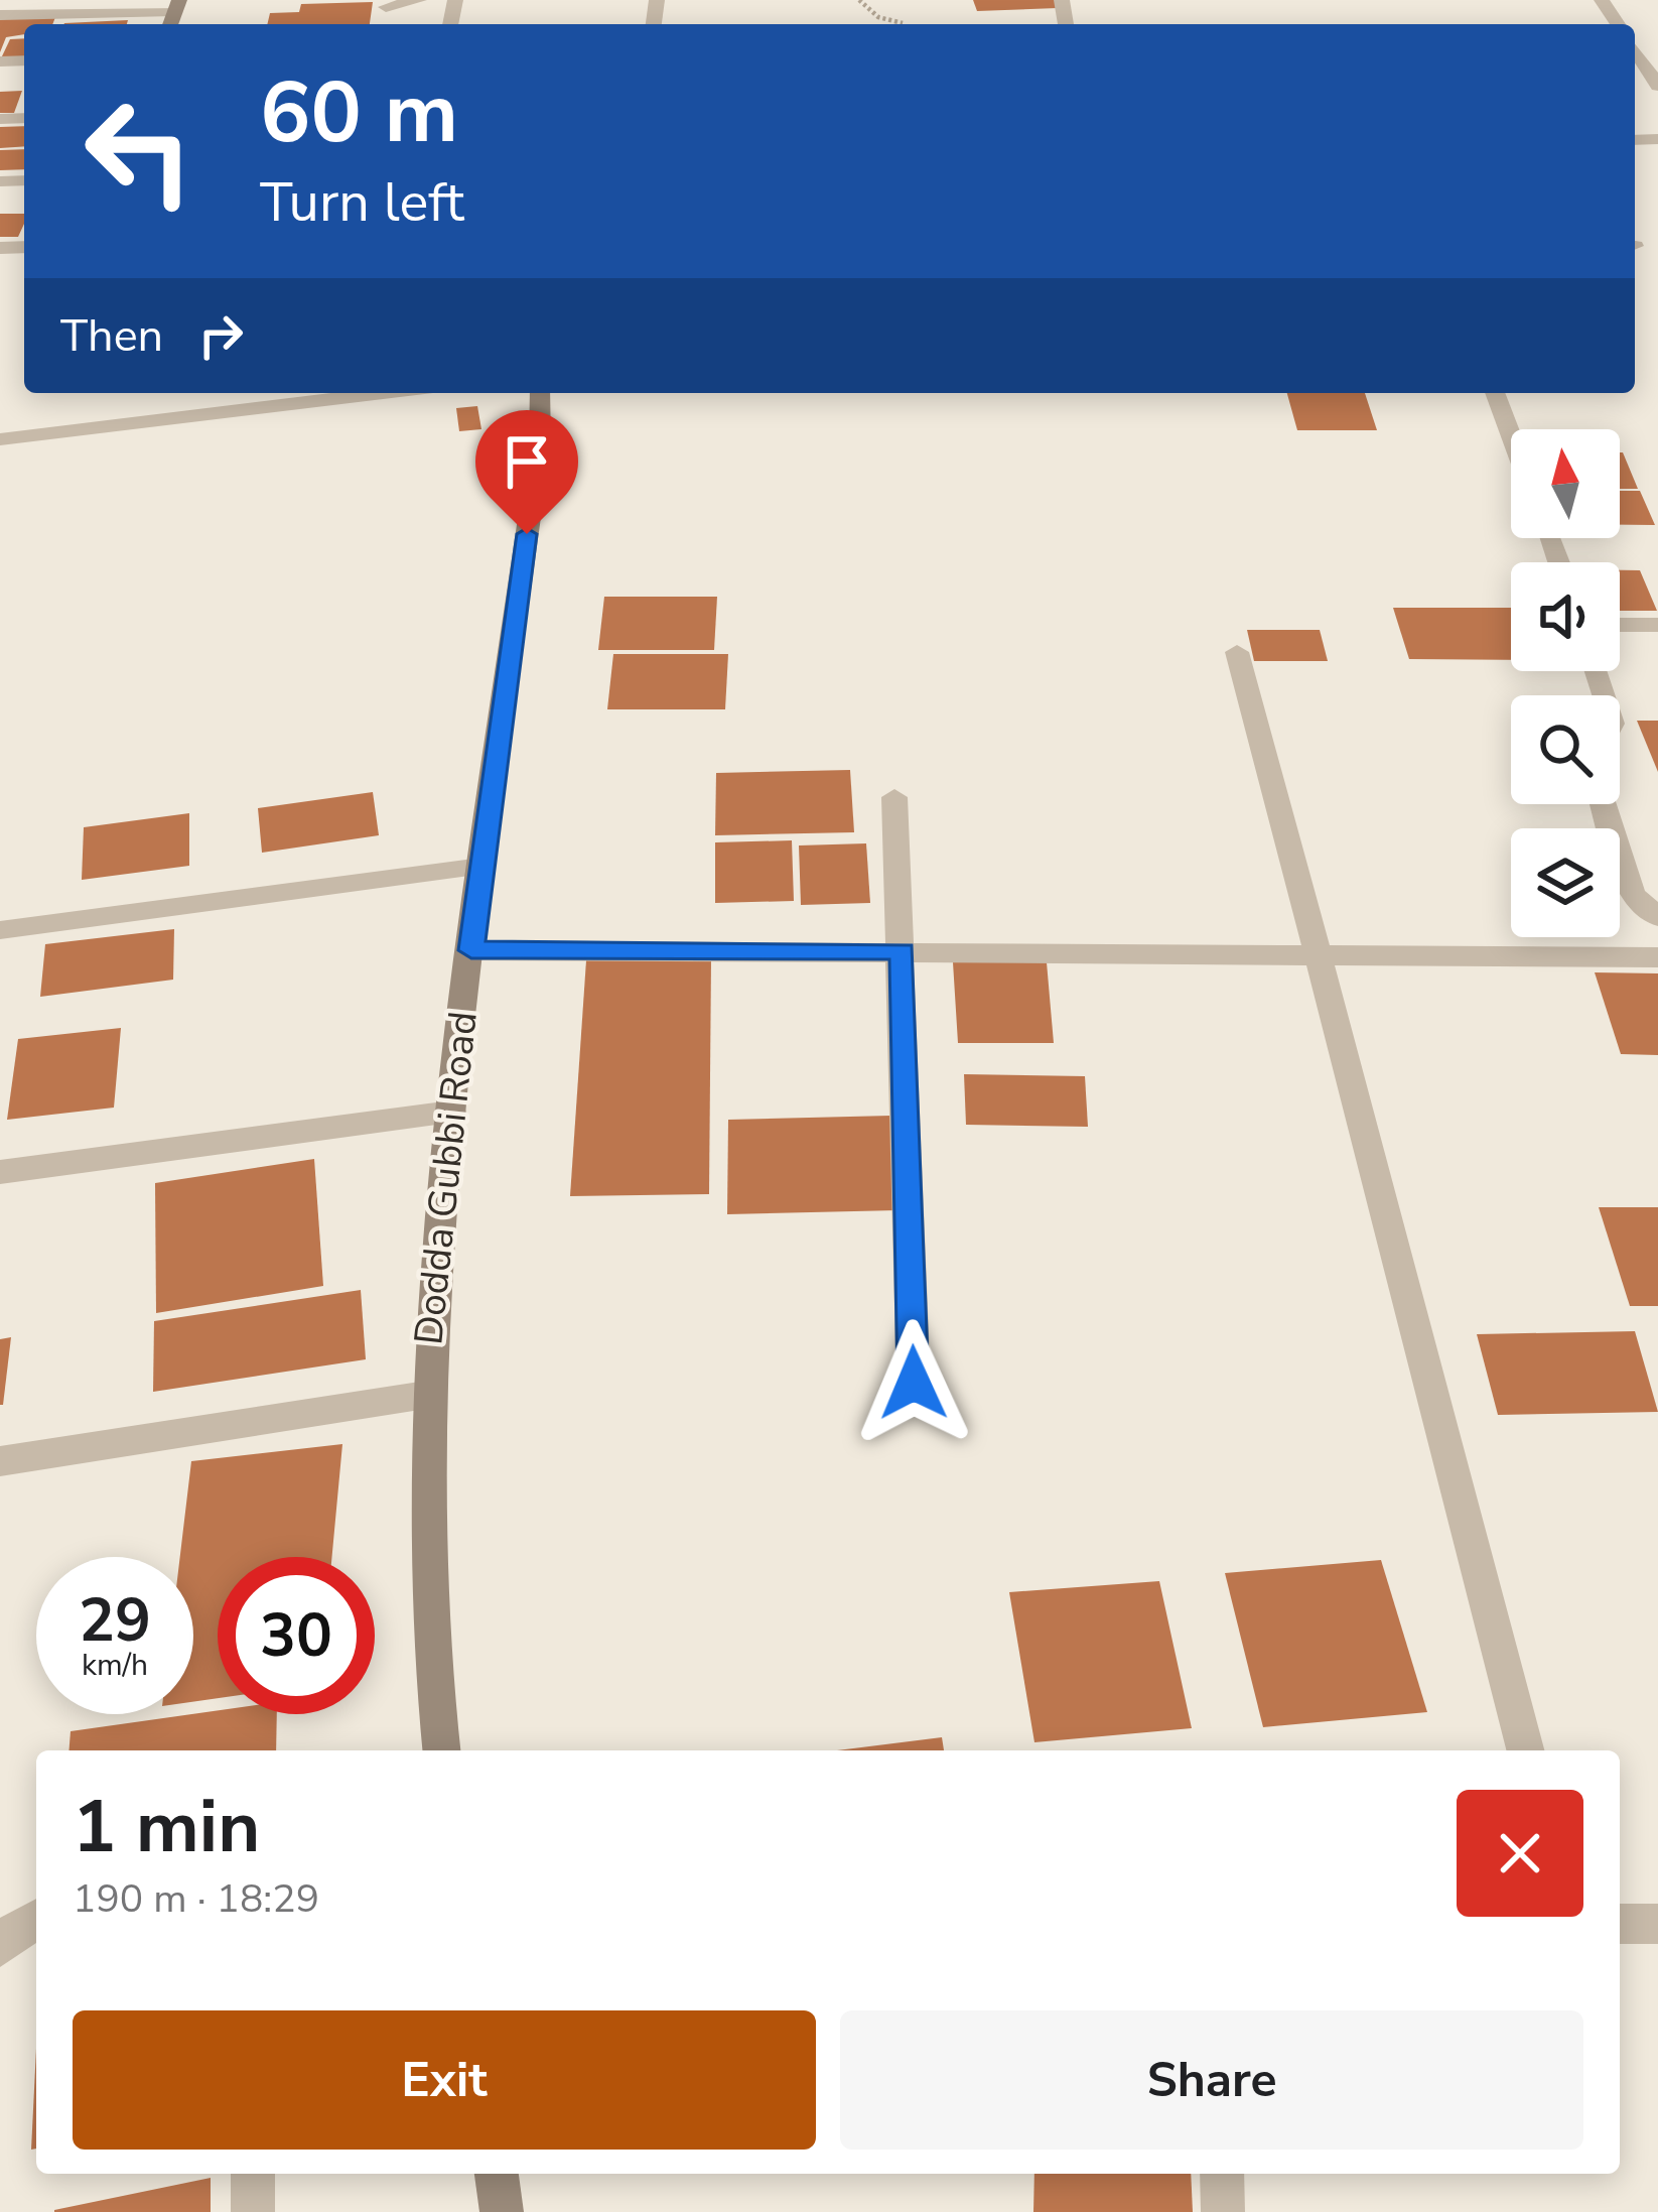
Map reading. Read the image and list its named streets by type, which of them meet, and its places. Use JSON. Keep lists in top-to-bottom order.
{
  "streets": {
    "main road": ["Dodda Gubbi Road"]
  },
  "north": "top",
  "page": {
    "turn": ["60 m", "Turn left"],
    "then": "Then",
    "speed": "29 km/h",
    "limit": "30",
    "heading": ["1 min", "190 m · 18:29"],
    "buttons": ["Exit", "Share"]
  }
}
